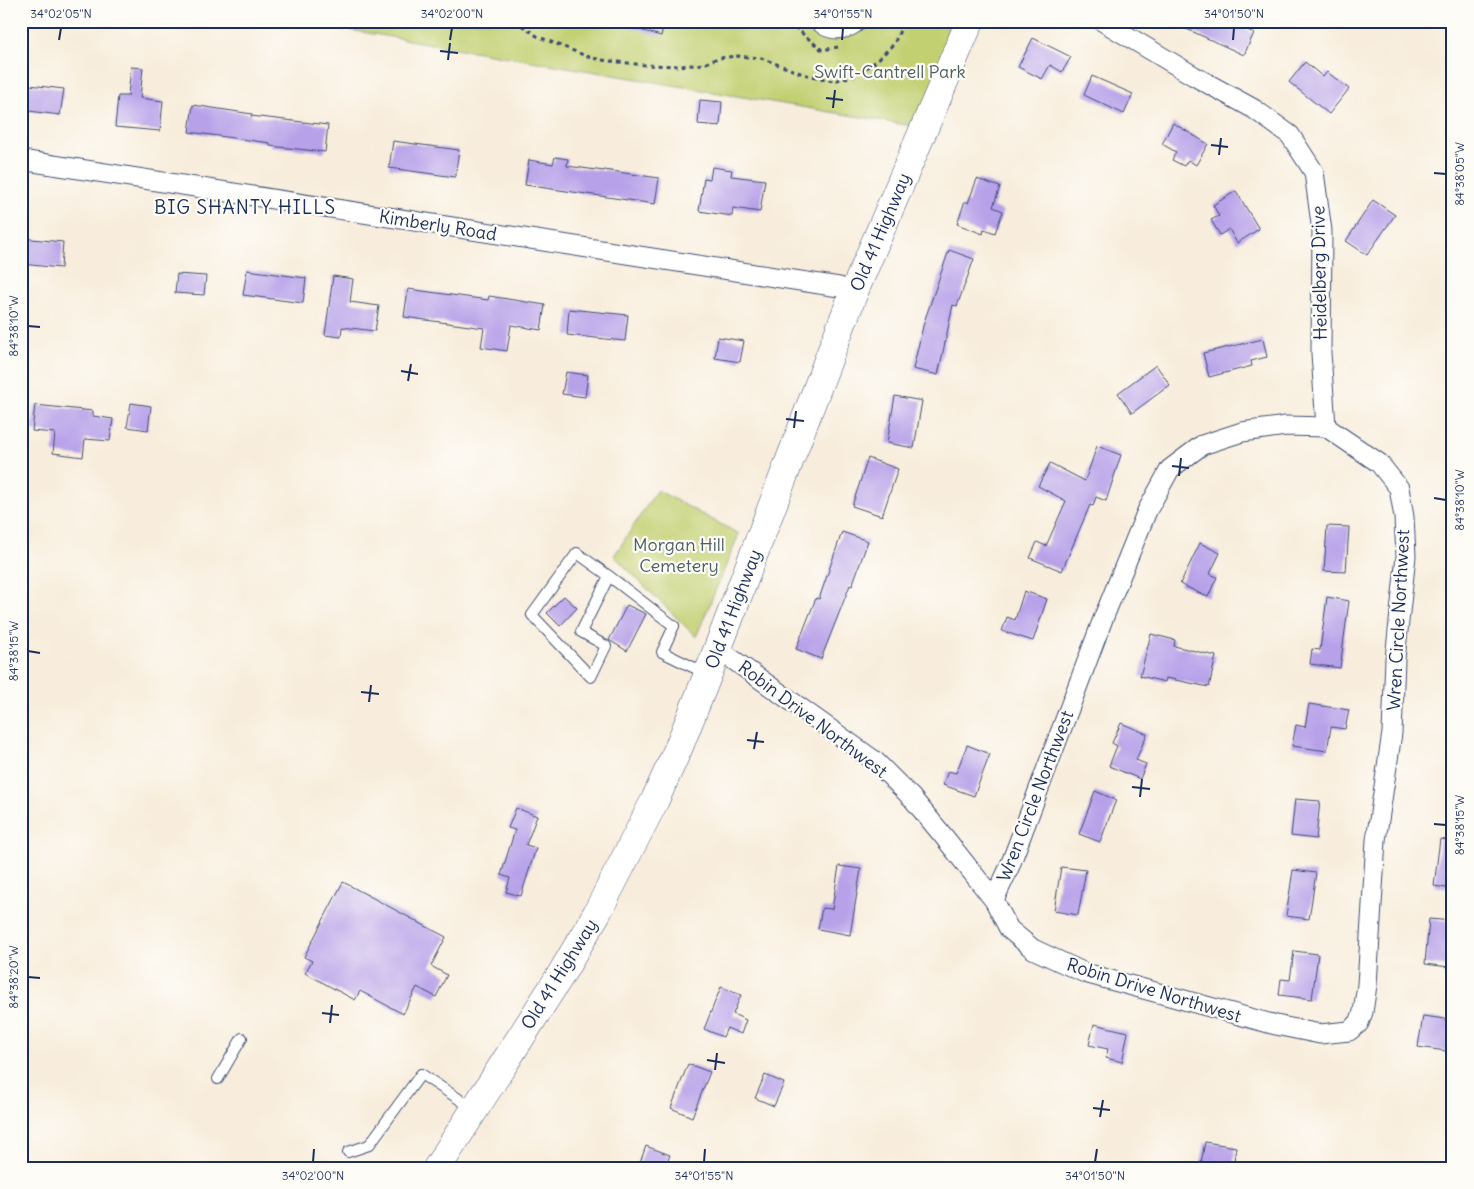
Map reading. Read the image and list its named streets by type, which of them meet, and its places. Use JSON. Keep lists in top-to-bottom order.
{
  "streets": {
    "main road": ["Old 41 Highway"],
    "street": [
      "Kimberly Road",
      "Heidelberg Drive",
      "Wren Circle Northwest",
      "Robin Drive Northwest"
    ]
  },
  "crossings": [
    ["Kimberly Road", "Old 41 Highway"],
    ["Old 41 Highway", "Robin Drive Northwest"],
    ["Heidelberg Drive", "Wren Circle Northwest"],
    ["Wren Circle Northwest", "Robin Drive Northwest"]
  ],
  "districts": ["BIG SHANTY HILLS"],
  "parks": ["Swift-Cantrell Park", "Morgan Hill Cemetery"],
  "coordinates": [
    "34°02'05\"N",
    "34°02'00\"N",
    "34°01'55\"N",
    "34°01'50\"N",
    "84°38'05\"W",
    "84°38'10\"W",
    "84°38'15\"W",
    "84°38'20\"W"
  ]
}
